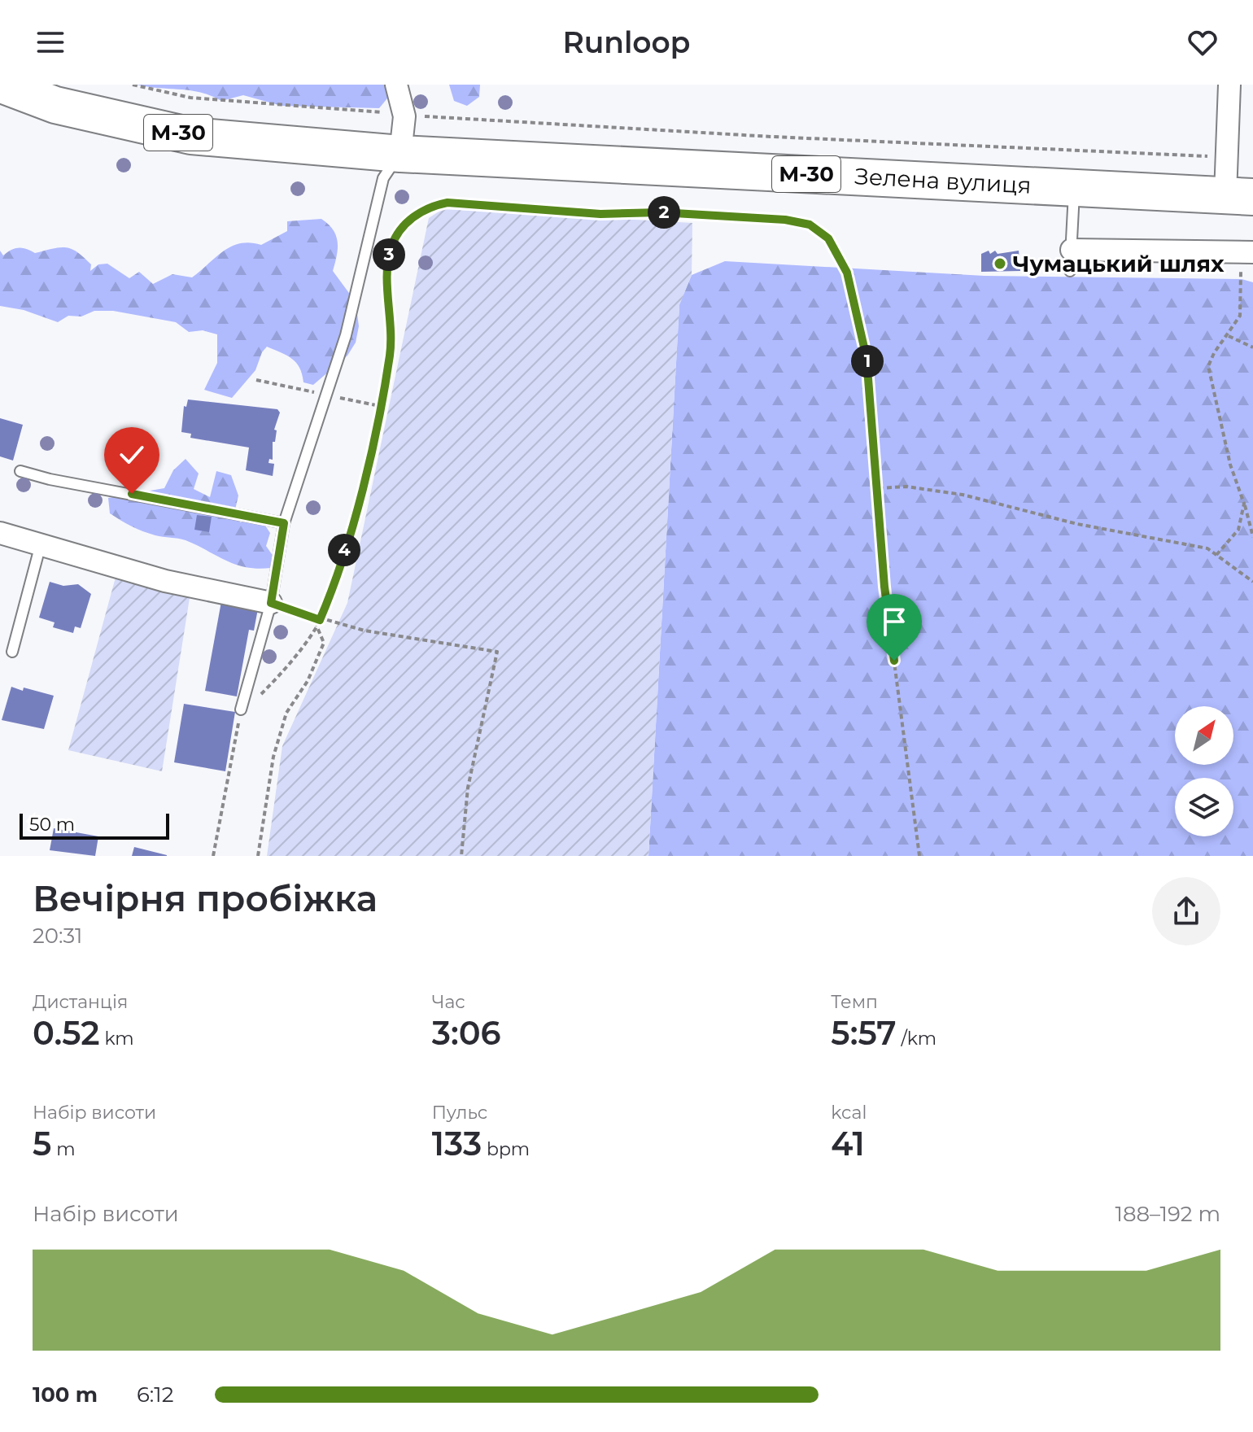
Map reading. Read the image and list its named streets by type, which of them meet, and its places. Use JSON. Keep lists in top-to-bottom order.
{
  "streets": {
    "highway": ["М-30", "Зелена вулиця"]
  },
  "places": ["Чумацький шлях"],
  "scale_bar": "50 m",
  "north": "top right",
  "page": {
    "header": "Runloop",
    "pins": [
      "2",
      "3",
      "1",
      "4"
    ],
    "scale": "50 m",
    "heading": ["Вечірня пробіжка", "20:31"],
    "stats": [
      ["Дистанція", "0.52 km"],
      ["Час", "3:06"],
      ["Темп", "5:57 /km"],
      ["Набір висоти", "5 m"],
      ["Пульс", "133 bpm"],
      ["kcal", "41"]
    ],
    "chart": ["Набір висоти", "188–192 m"],
    "list": [
      {
        "name": "100 m",
        "note": "6:12"
      }
    ]
  }
}
